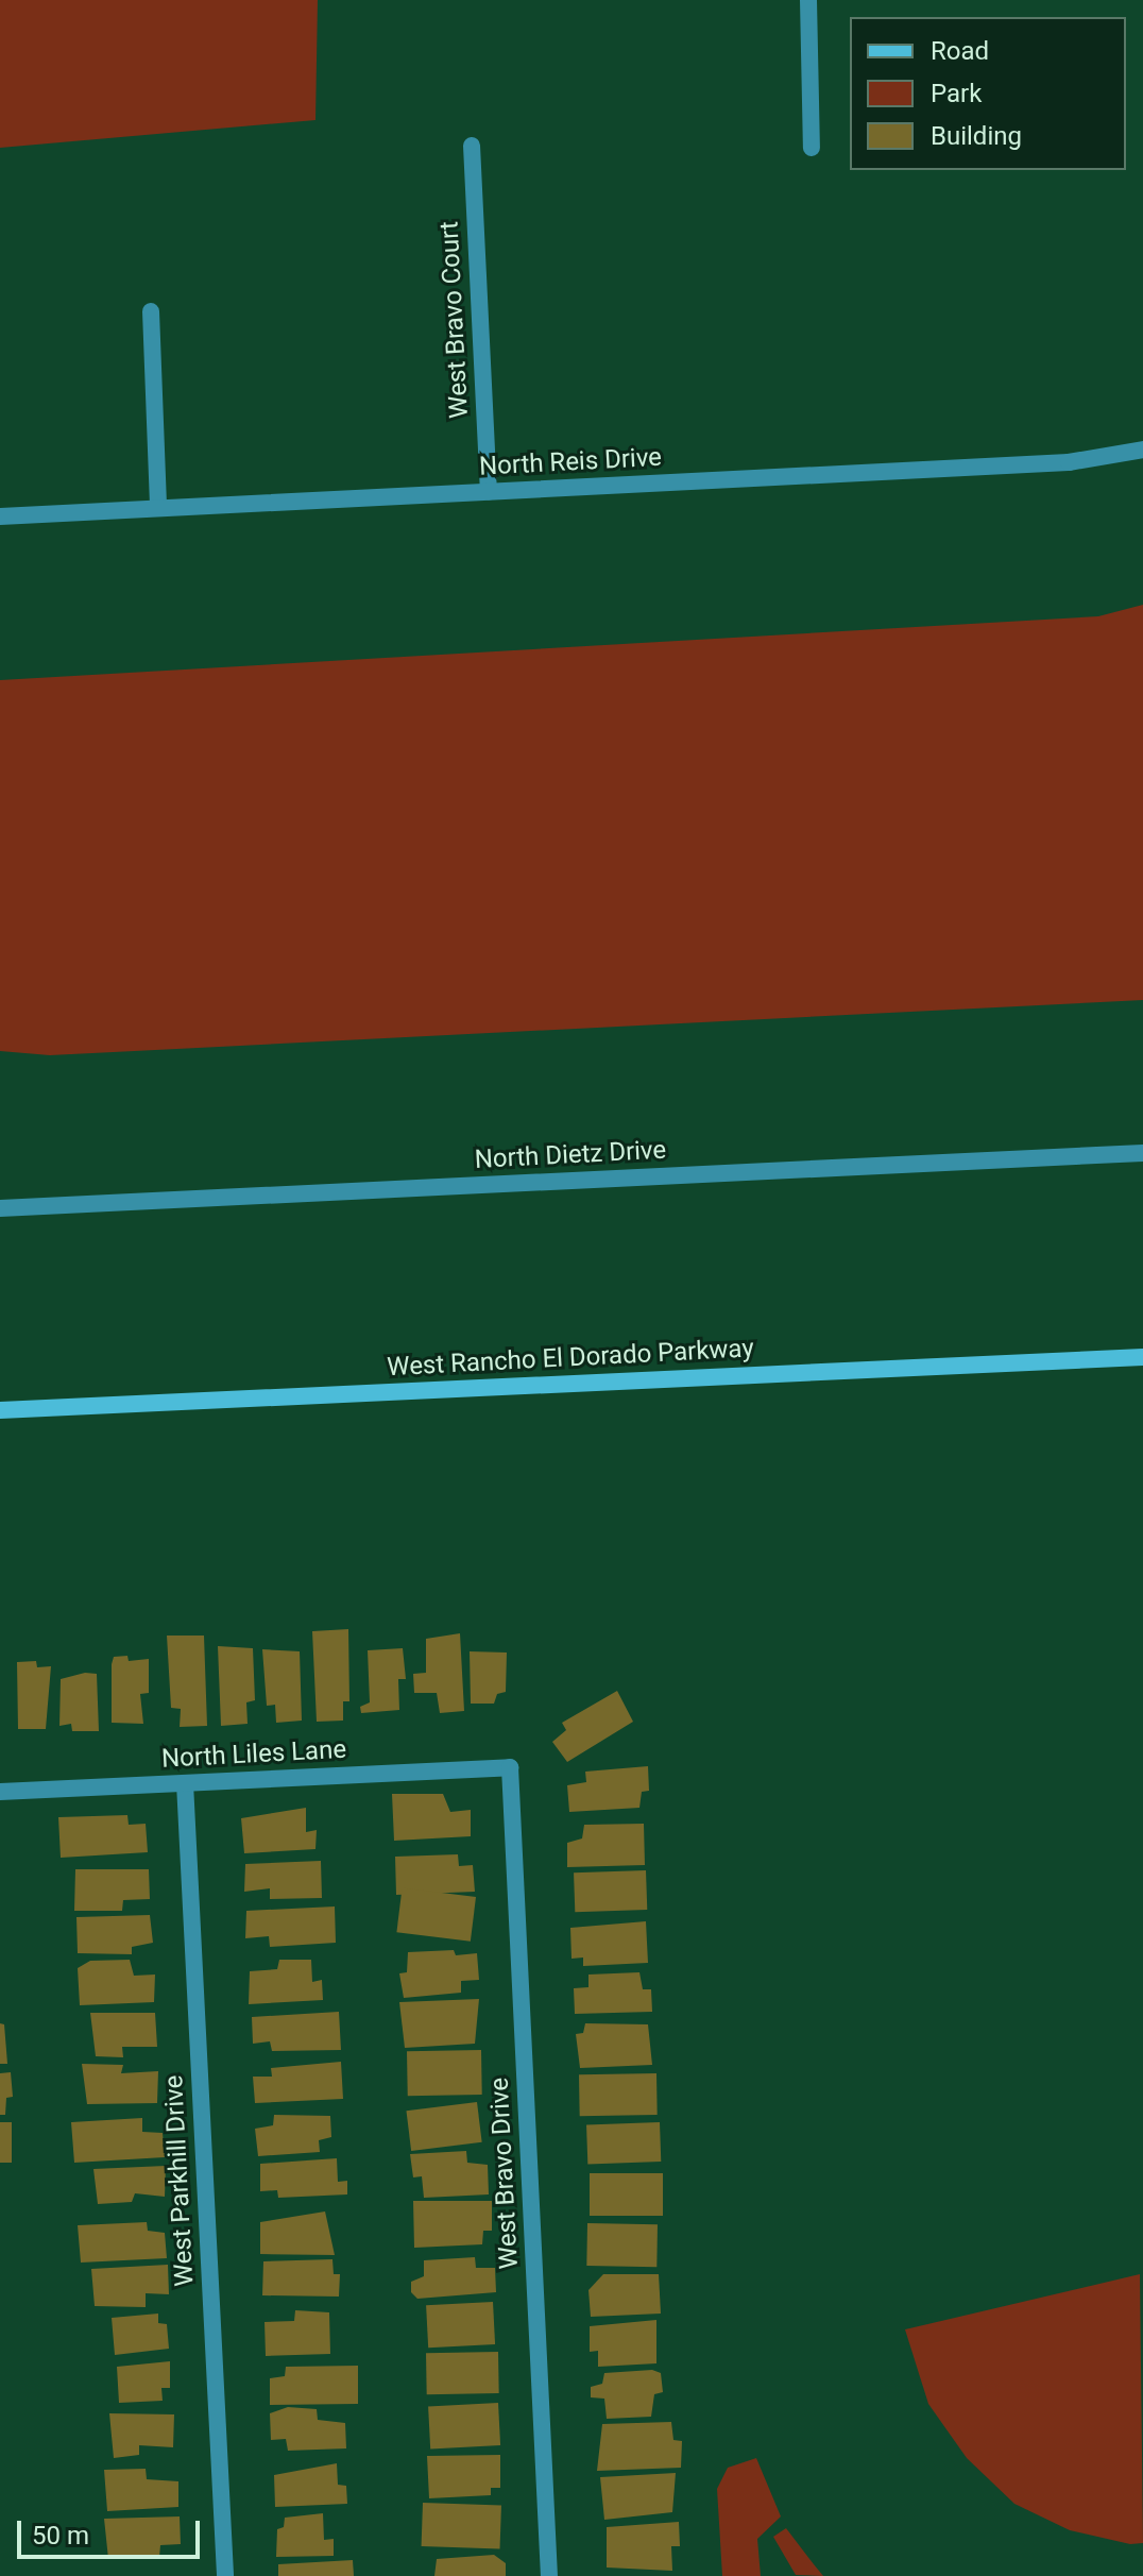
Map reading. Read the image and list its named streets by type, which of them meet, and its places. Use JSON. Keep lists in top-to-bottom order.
{
  "streets": {
    "street": [
      "West Bravo Court",
      "North Reis Drive",
      "North Dietz Drive",
      "West Rancho El Dorado Parkway",
      "North Liles Lane",
      "West Bravo Drive",
      "West Parkhill Drive"
    ]
  },
  "crossings": [
    ["West Bravo Court", "North Reis Drive"],
    ["North Liles Lane", "West Bravo Drive"],
    ["North Liles Lane", "West Parkhill Drive"]
  ],
  "legend": ["Road", "Park", "Building"],
  "scale_bar": "50 m"
}
